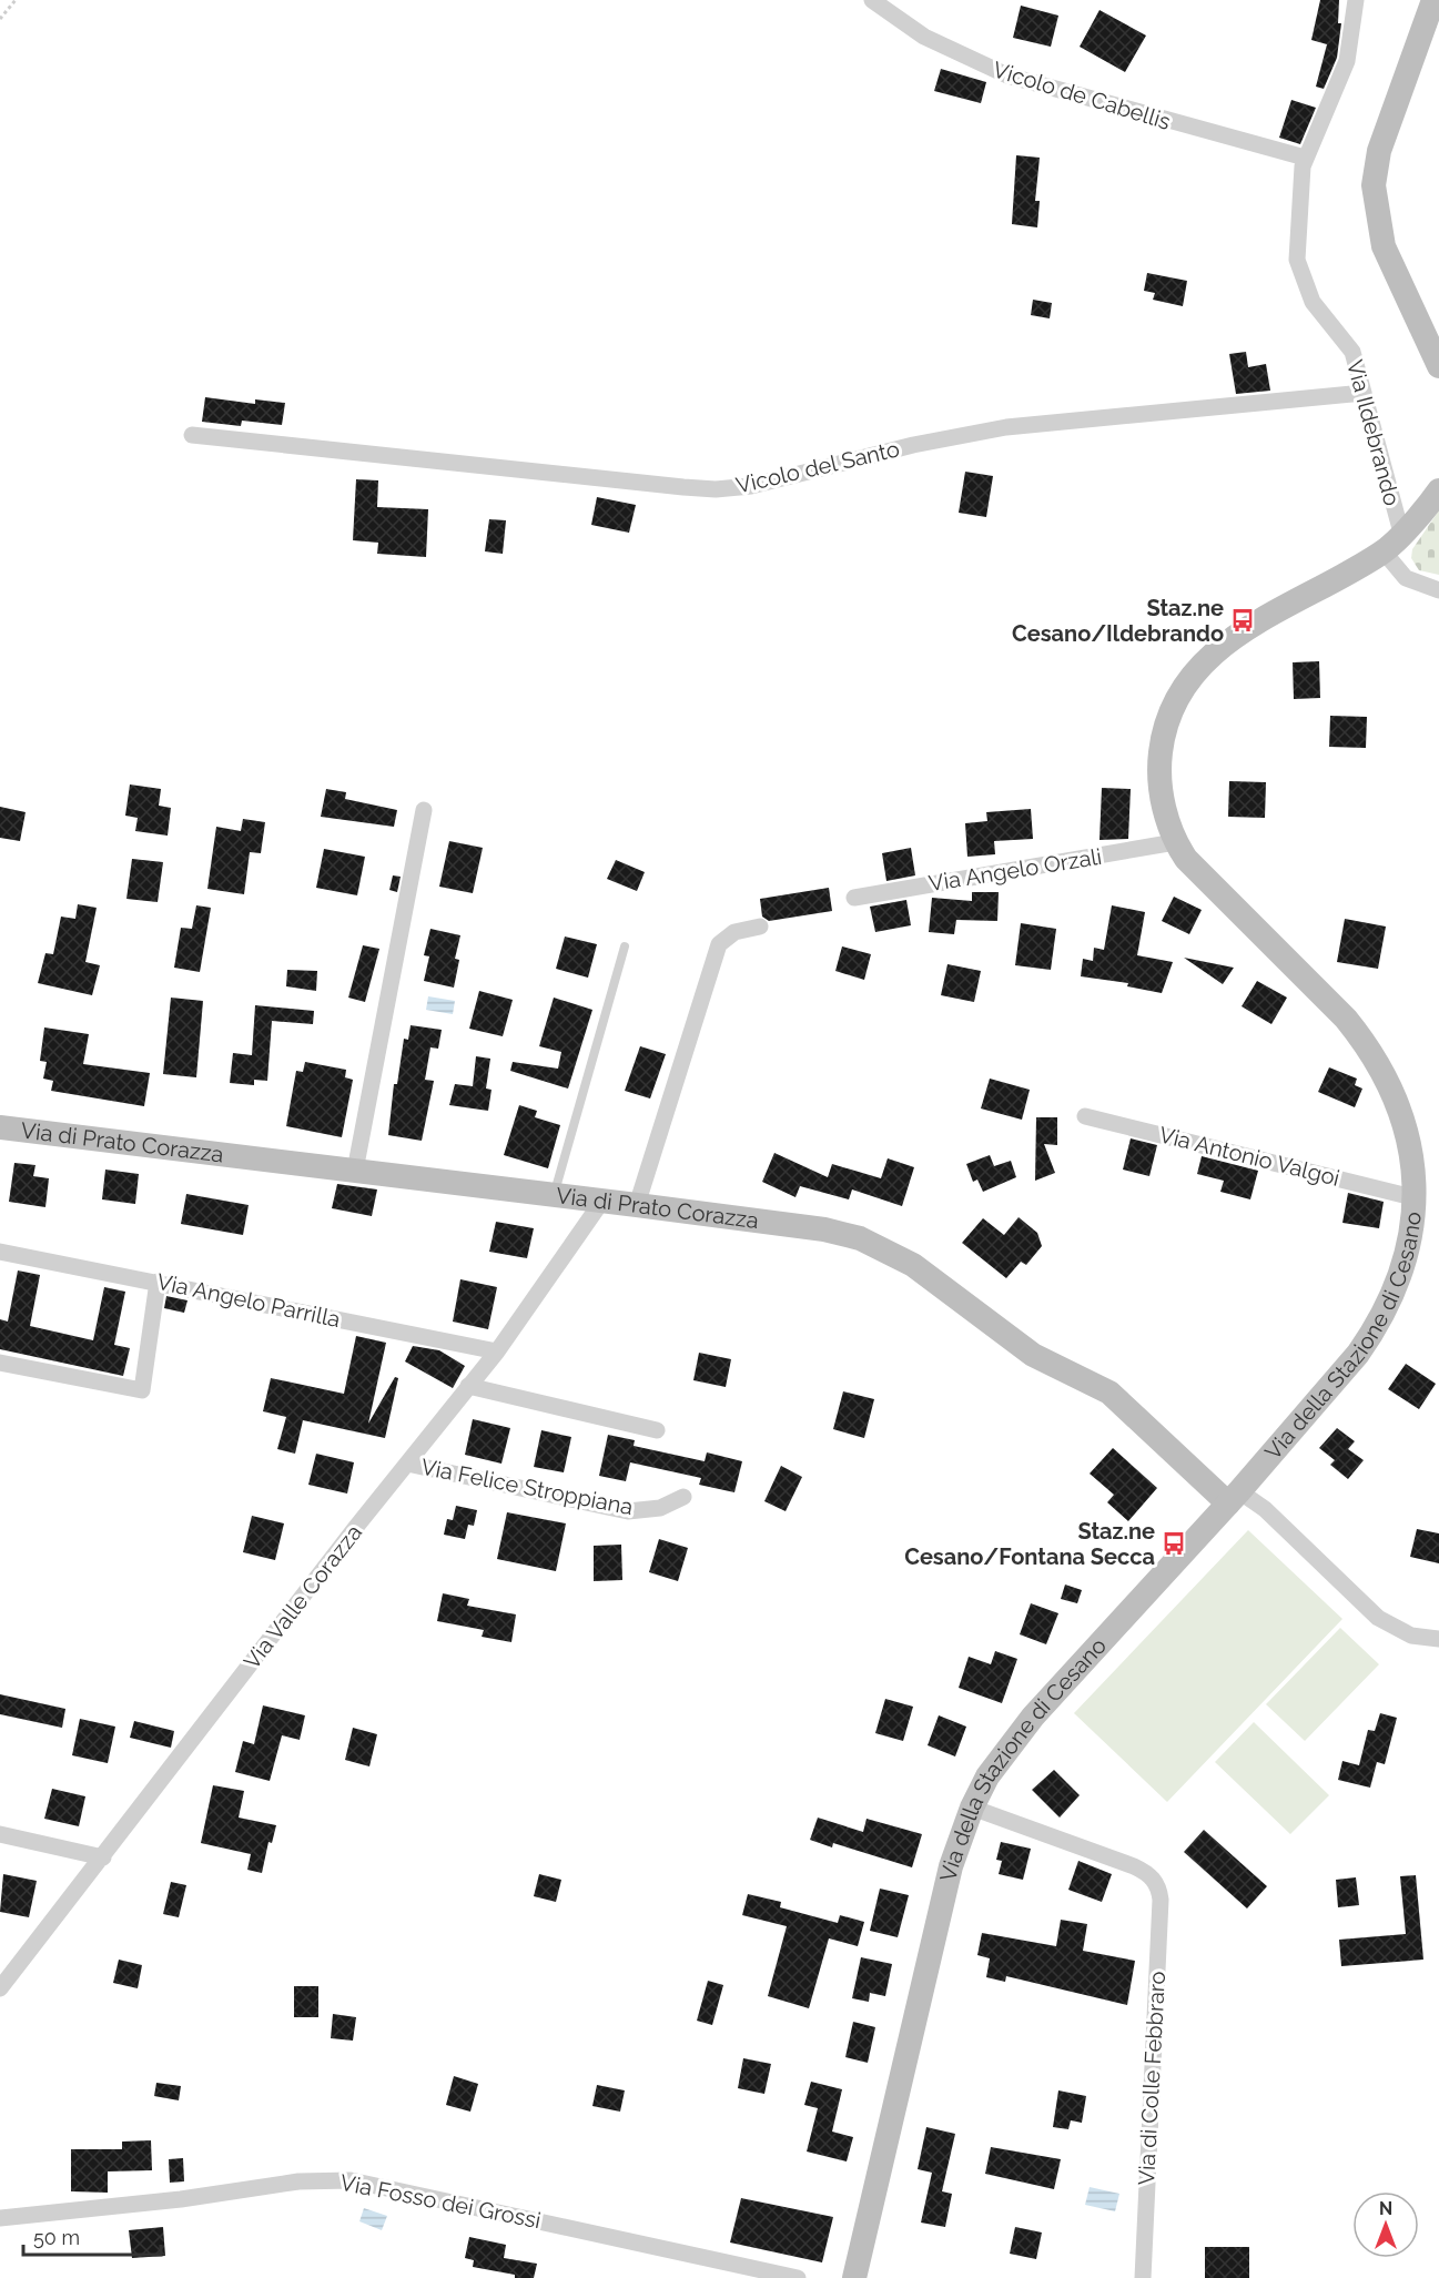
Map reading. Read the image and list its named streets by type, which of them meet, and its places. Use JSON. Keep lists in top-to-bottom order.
{
  "streets": {
    "street": [
      "Vicolo de Cabellis",
      "Via Ildebrando",
      "Vicolo del Santo",
      "Via Angelo Orzali",
      "Via di Prato Corazza",
      "Via Antonio Valgoi",
      "Via Angelo Parrilla",
      "Via della Stazione di Cesano",
      "Via Felice Stroppiana",
      "Via Valle Corazza",
      "Via di Colle Febbraro",
      "Via Fosso dei Grossi"
    ]
  },
  "crossings": [
    ["Vicolo de Cabellis", "Via Ildebrando"],
    ["Via Ildebrando", "Vicolo del Santo"],
    ["Via Ildebrando", "Via della Stazione di Cesano"],
    ["Via Angelo Orzali", "Via della Stazione di Cesano"],
    ["Via di Prato Corazza", "Via della Stazione di Cesano"],
    ["Via di Prato Corazza", "Via Valle Corazza"],
    ["Via Antonio Valgoi", "Via della Stazione di Cesano"],
    ["Via Angelo Parrilla", "Via Valle Corazza"],
    ["Via della Stazione di Cesano", "Via di Colle Febbraro"],
    ["Via Felice Stroppiana", "Via Valle Corazza"]
  ],
  "places": {
    "bus stop": ["Staz.ne Cesano/Ildebrando", "Staz.ne Cesano/Fontana Secca"]
  },
  "scale_bar": "50 m",
  "north": "top"
}
